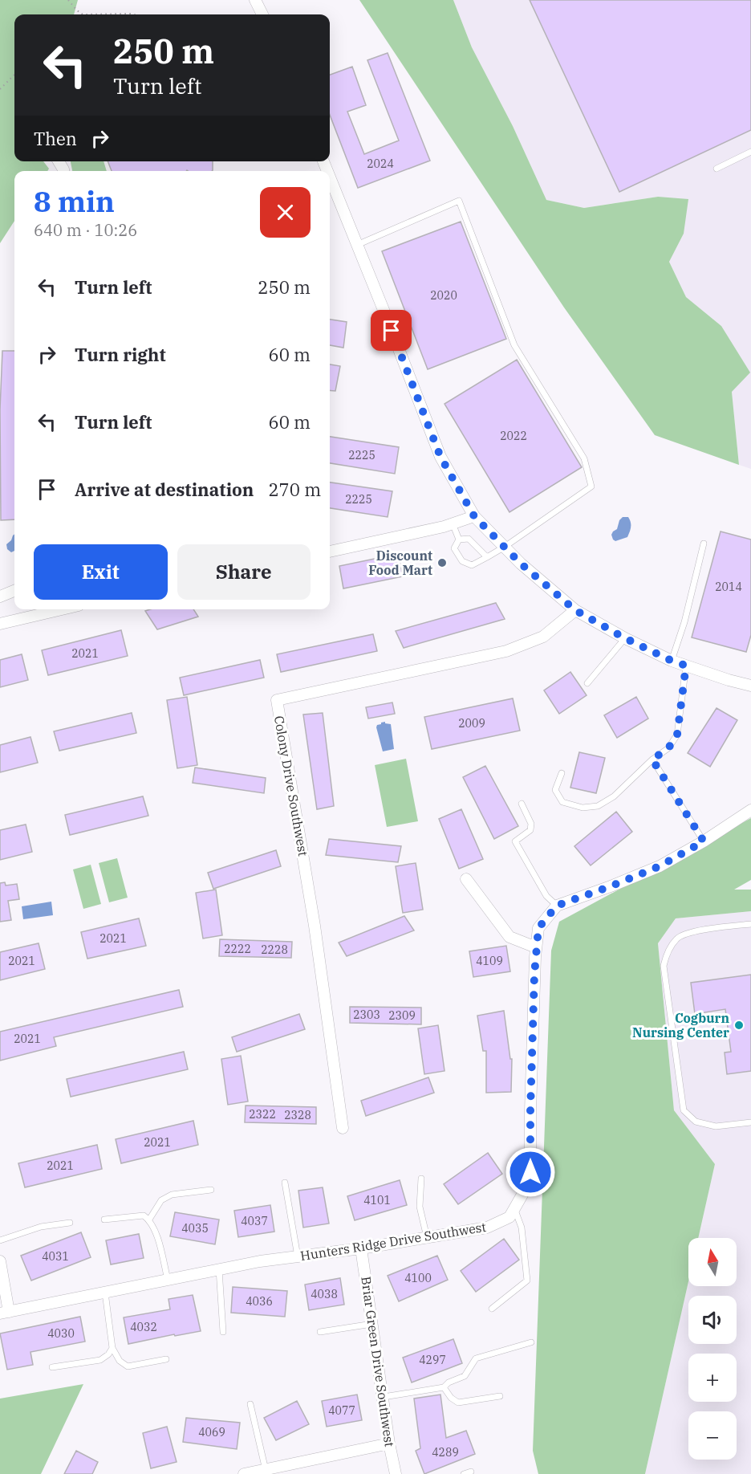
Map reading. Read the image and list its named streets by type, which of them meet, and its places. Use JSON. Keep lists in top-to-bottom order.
{
  "streets": {
    "street": ["Colony Drive Southwest", "Hunters Ridge Drive Southwest", "Briar Green Drive Southwest"]
  },
  "crossings": [
    ["Hunters Ridge Drive Southwest", "Briar Green Drive Southwest"]
  ],
  "places": ["Discount Food Mart", "Cogburn Nursing Center"],
  "house_numbers": [
    "2024",
    "2020",
    "2022",
    "2225",
    "2225",
    "2014",
    "2021",
    "2009",
    "2021",
    "2222",
    "2228",
    "2021",
    "4109",
    "2303",
    "2309",
    "2021",
    "2322",
    "2328",
    "2021",
    "2021",
    "4101",
    "4037",
    "4035",
    "4031",
    "4100",
    "4038",
    "4036",
    "4032",
    "4030",
    "4297",
    "4077",
    "4069",
    "4289"
  ],
  "north": "top",
  "page": {
    "turn": ["250 m", "Turn left"],
    "then": "Then",
    "heading": ["8 min", "640 m · 10:26"],
    "list": [
      {
        "name": "Turn left",
        "value": "250 m"
      },
      {
        "name": "Turn right",
        "value": "60 m"
      },
      {
        "name": "Turn left",
        "value": "60 m"
      },
      {
        "name": "Arrive at destination",
        "value": "270 m"
      }
    ],
    "buttons": ["Exit", "Share"],
    "map_buttons": ["+", "−"]
  }
}
